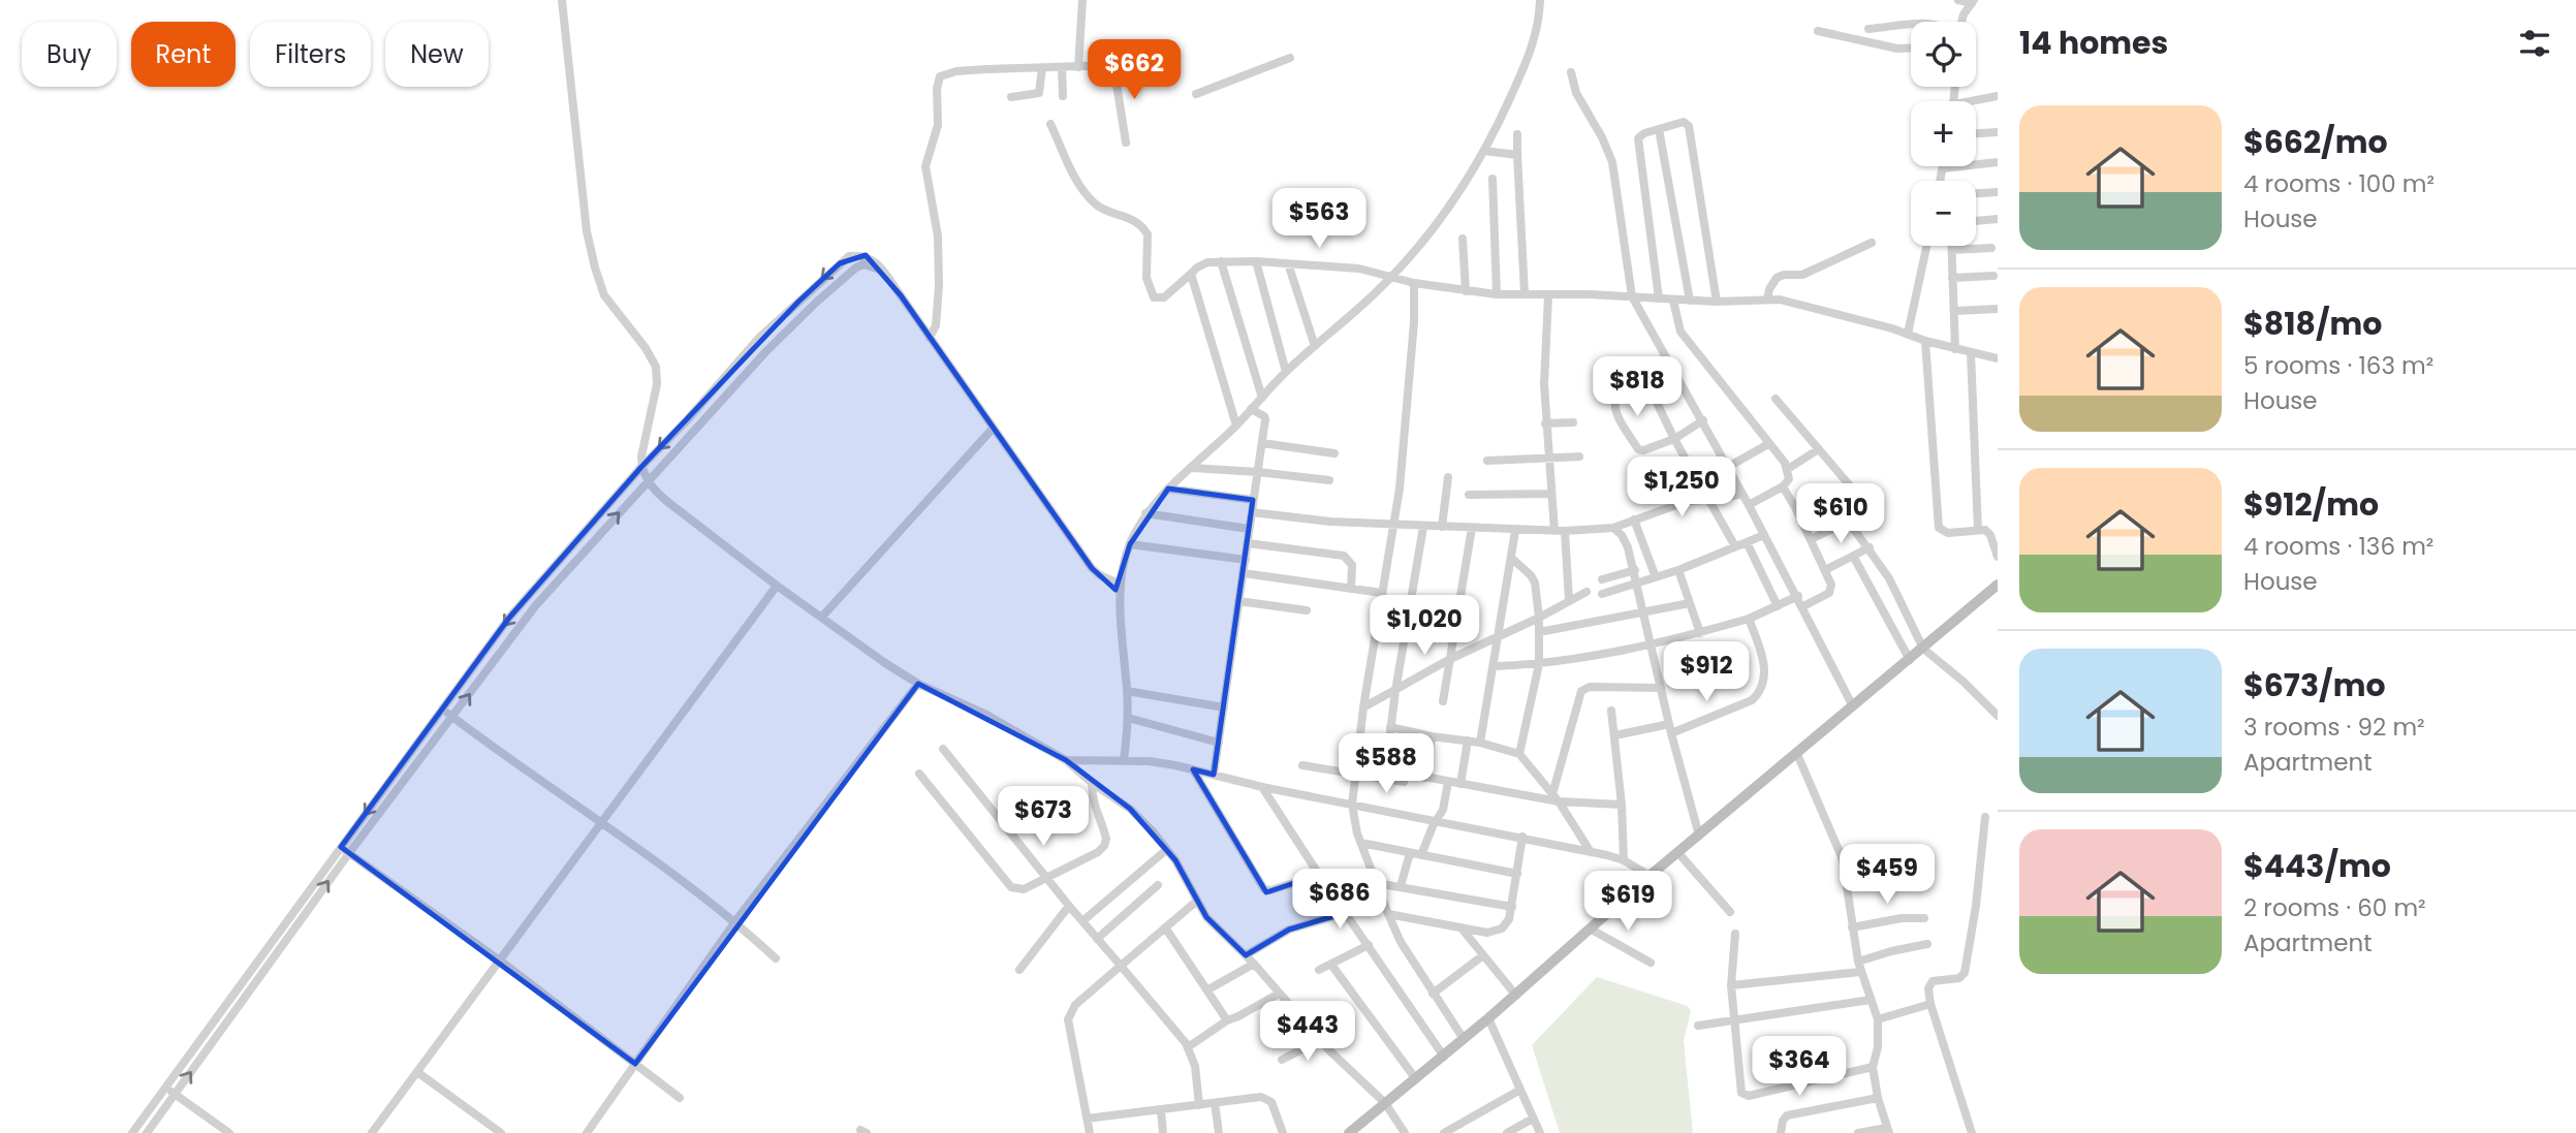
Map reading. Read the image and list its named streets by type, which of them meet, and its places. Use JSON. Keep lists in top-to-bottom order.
{
  "page": {
    "heading": "14 homes",
    "map_buttons": ["+", "−"],
    "chip": [
      "Buy",
      "Rent",
      "Filters",
      "New"
    ],
    "price": [
      "$662",
      "$563",
      "$818",
      "$1,250",
      "$610",
      "$1,020",
      "$912",
      "$588",
      "$673",
      "$459",
      "$686",
      "$619",
      "$443",
      "$364"
    ],
    "list": [
      {
        "name": "$662/mo",
        "note": "4 rooms · 100 m² · House"
      },
      {
        "name": "$818/mo",
        "note": "5 rooms · 163 m² · House"
      },
      {
        "name": "$912/mo",
        "note": "4 rooms · 136 m² · House"
      },
      {
        "name": "$673/mo",
        "note": "3 rooms · 92 m² · Apartment"
      },
      {
        "name": "$443/mo",
        "note": "2 rooms · 60 m² · Apartment"
      }
    ]
  }
}
